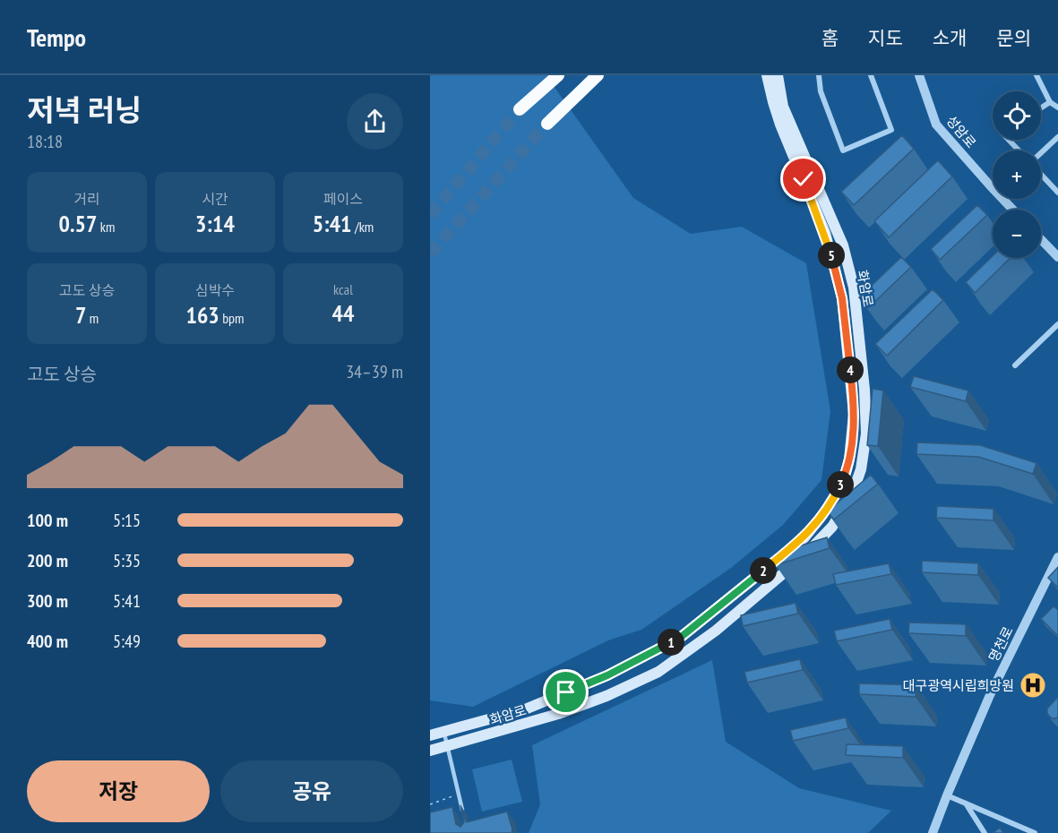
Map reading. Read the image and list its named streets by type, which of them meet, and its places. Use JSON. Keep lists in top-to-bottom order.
{
  "streets": {
    "main road": ["화암로"],
    "street": ["성암로", "명천로"]
  },
  "places": {
    "hospital": ["대구광역시립희망원"]
  },
  "page": {
    "header": "Tempo",
    "nav": [
      "홈",
      "지도",
      "소개",
      "문의"
    ],
    "heading": ["저녁 러닝", "18:18"],
    "map_buttons": ["+", "−"],
    "stats": [
      ["거리", "0.57 km"],
      ["시간", "3:14"],
      ["페이스", "5:41 /km"],
      ["고도 상승", "7 m"],
      ["심박수", "163 bpm"],
      ["kcal", "44"]
    ],
    "pins": [
      "5",
      "4",
      "3",
      "2",
      "1"
    ],
    "chart": ["고도 상승", "34–39 m"],
    "list": [
      {
        "name": "100 m",
        "note": "5:15"
      },
      {
        "name": "200 m",
        "note": "5:35"
      },
      {
        "name": "300 m",
        "note": "5:41"
      },
      {
        "name": "400 m",
        "note": "5:49"
      }
    ],
    "buttons": ["저장", "공유"]
  }
}
